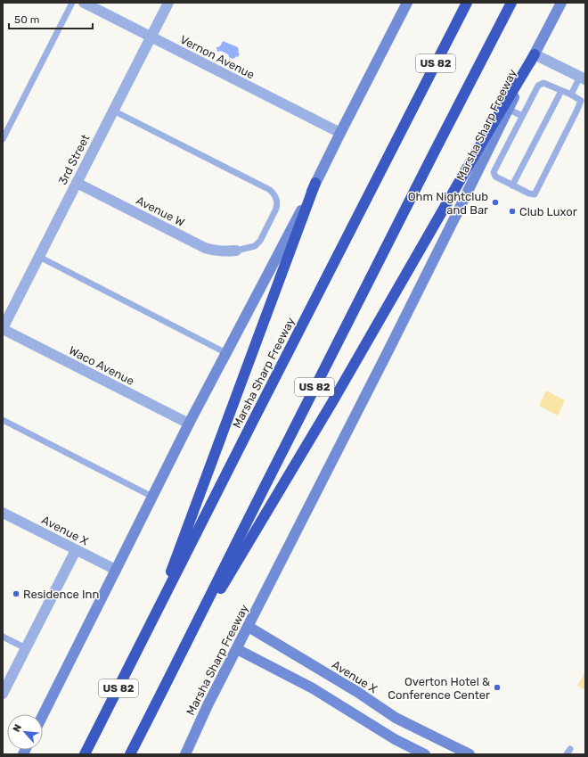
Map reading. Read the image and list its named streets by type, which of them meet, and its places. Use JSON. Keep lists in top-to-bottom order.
{
  "streets": {
    "highway": ["US 82", "Marsha Sharp Freeway"],
    "main road": ["Avenue X"],
    "street": [
      "Vernon Avenue",
      "3rd Street",
      "Avenue W",
      "Waco Avenue"
    ]
  },
  "crossings": [
    ["Vernon Avenue", "3rd Street"],
    ["Marsha Sharp Freeway", "Avenue X"],
    ["3rd Street", "Avenue W"],
    ["3rd Street", "Waco Avenue"]
  ],
  "places": [
    "Ohm Nightclub and Bar",
    "Club Luxor",
    "Residence Inn",
    "Overton Hotel & Conference Center"
  ],
  "scale_bar": "50 m",
  "north": "top left"
}
